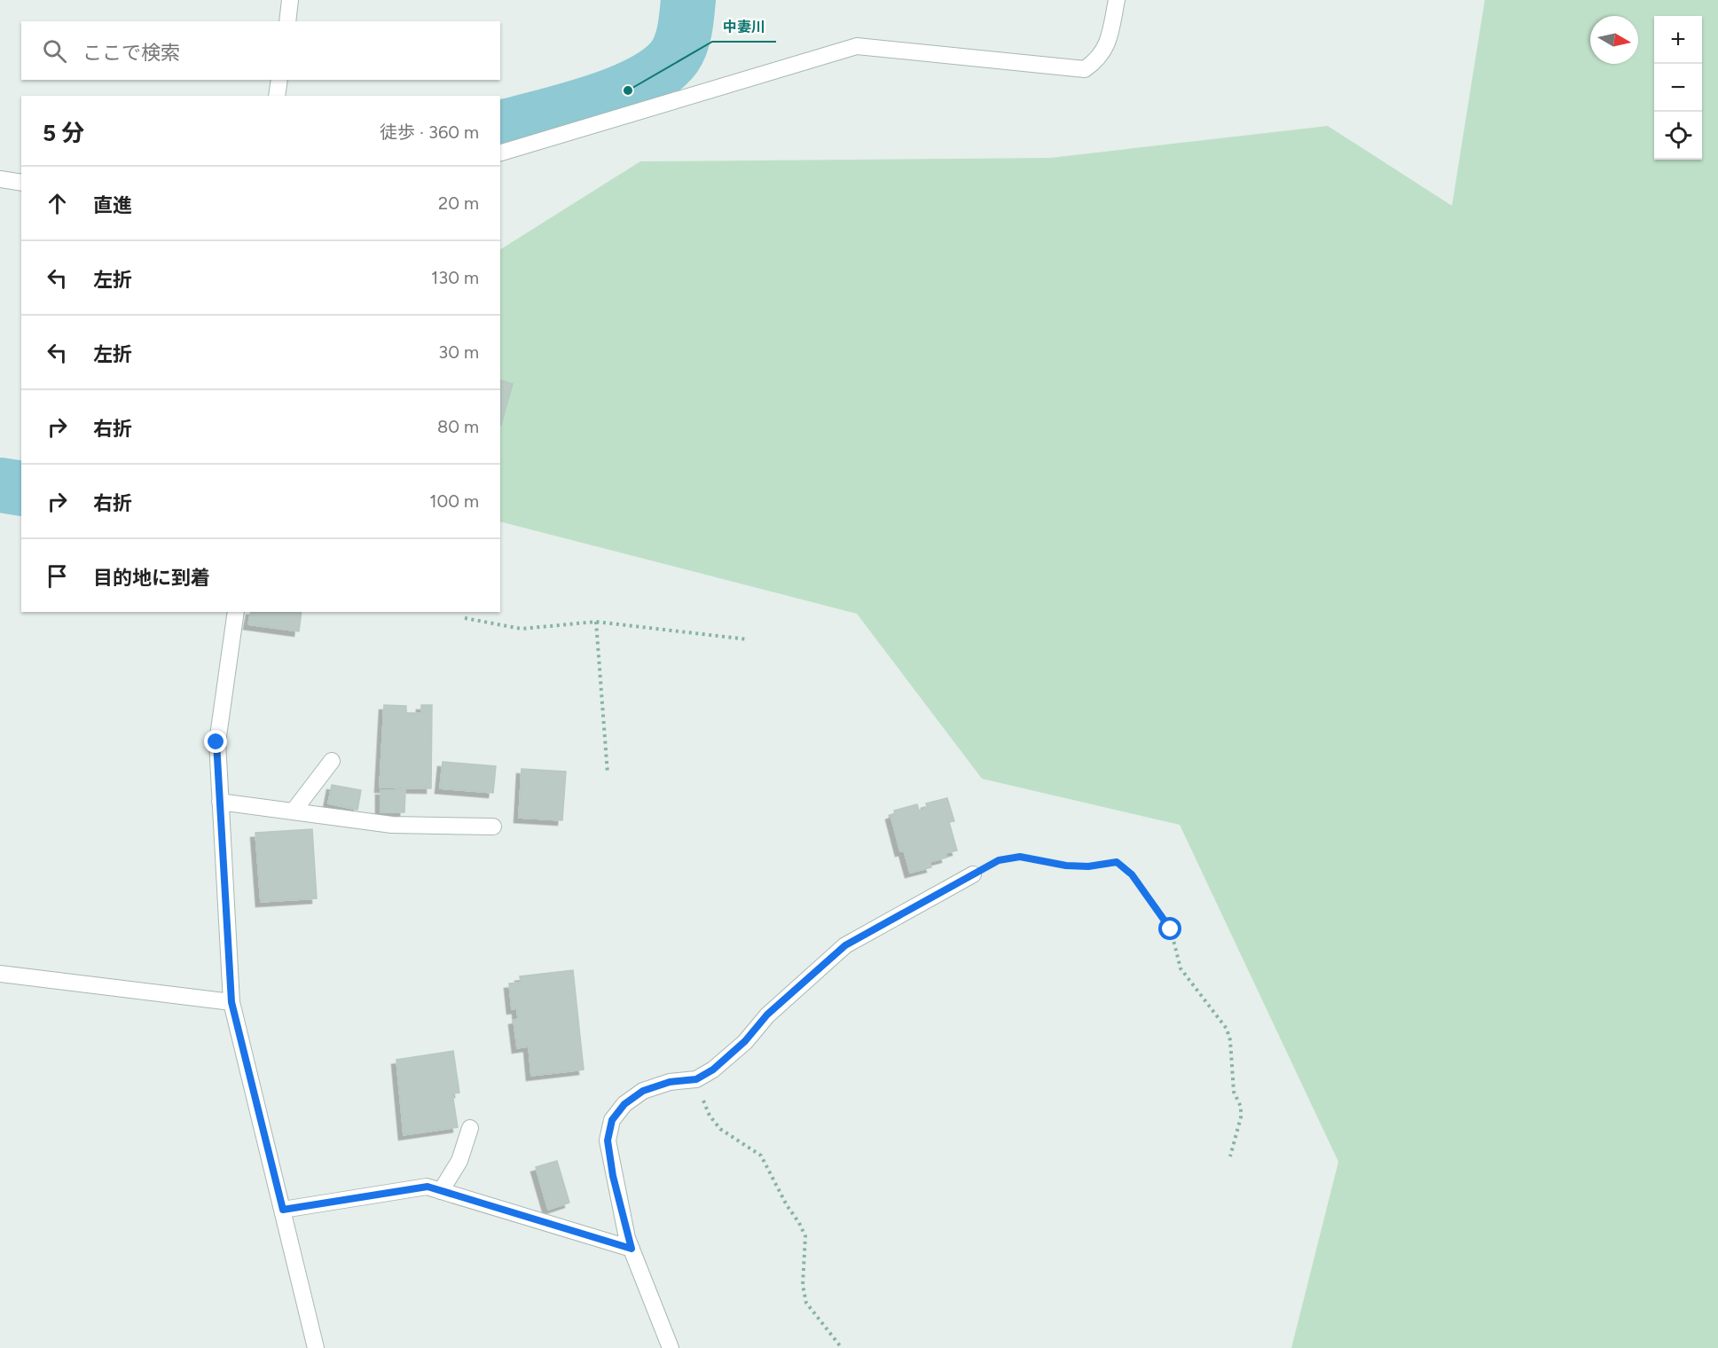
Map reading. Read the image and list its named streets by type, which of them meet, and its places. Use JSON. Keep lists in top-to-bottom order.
{
  "places": ["中妻川"],
  "north": "right",
  "page": {
    "map_buttons": ["+", "−"],
    "search": "ここで検索",
    "heading": ["5 分", "徒歩 · 360 m"],
    "list": [
      ["直進", "20 m"],
      ["左折", "130 m"],
      ["左折", "30 m"],
      ["右折", "80 m"],
      ["右折", "100 m"],
      "目的地に到着"
    ]
  }
}
